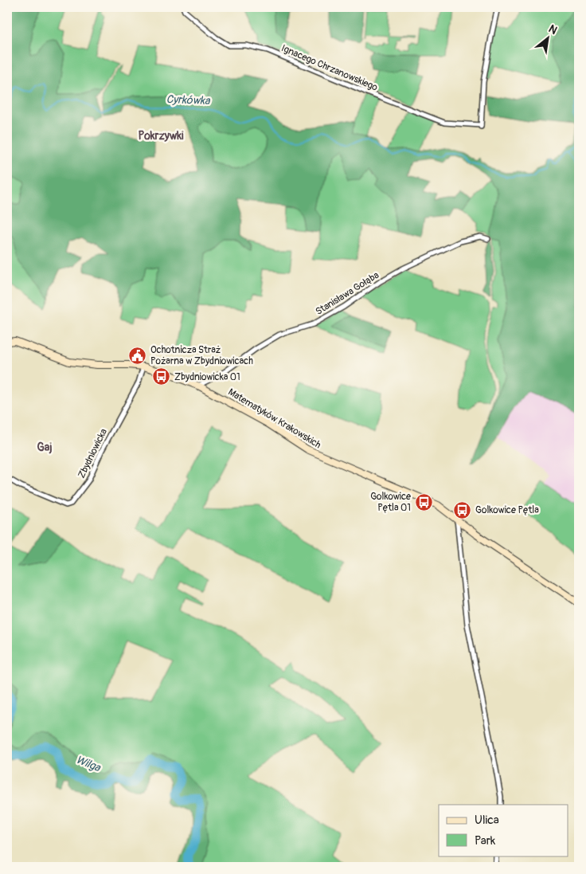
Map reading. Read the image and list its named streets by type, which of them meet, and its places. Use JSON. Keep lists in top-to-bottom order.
{
  "streets": {
    "street": [
      "Ignacego Chrzanowskiego",
      "Stanisława Gołąba",
      "Matematyków Krakowskich",
      "Zbydniowicka"
    ]
  },
  "crossings": [
    ["Stanisława Gołąba", "Matematyków Krakowskich"],
    ["Matematyków Krakowskich", "Zbydniowicka"]
  ],
  "districts": ["Pokrzywki", "Gaj"],
  "water": ["Cyrkówka", "Wilga"],
  "places": {
    "public building": ["Ochotnicza Straż Pożarna w Zbydniowicach"],
    "bus stop": ["Zbydniowicka 01", "Golkowice Pętla 01", "Golkowice Pętla"]
  },
  "legend": ["Ulica", "Park"],
  "north": "top right"
}
